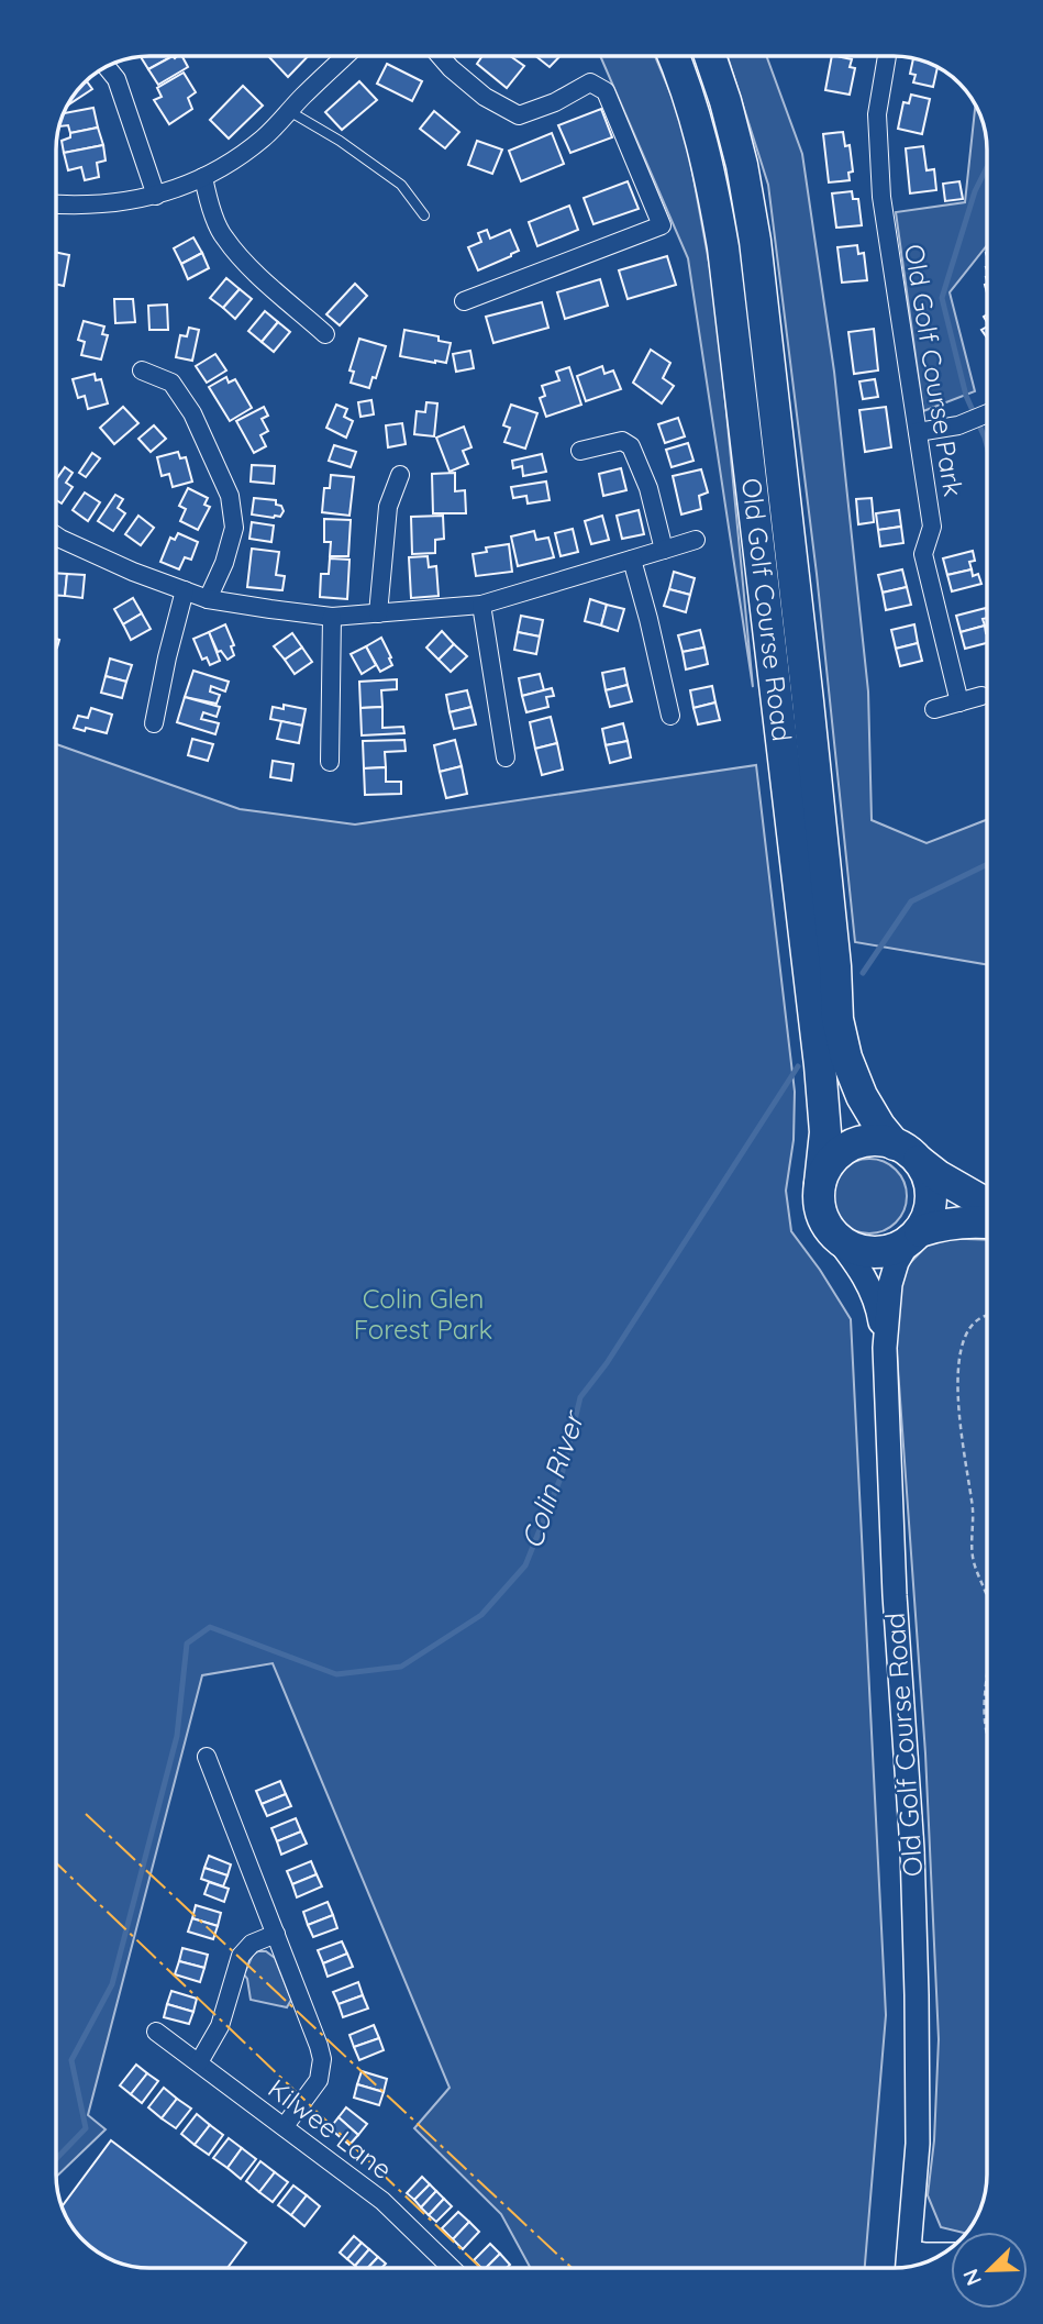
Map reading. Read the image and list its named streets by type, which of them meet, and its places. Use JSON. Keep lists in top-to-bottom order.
{
  "streets": {
    "highway": ["Old Golf Course Road"],
    "street": ["Old Golf Course Park", "Kilwee Lane"]
  },
  "water": ["Colin River"],
  "parks": ["Colin Glen Forest Park"],
  "north": "bottom left"
}
